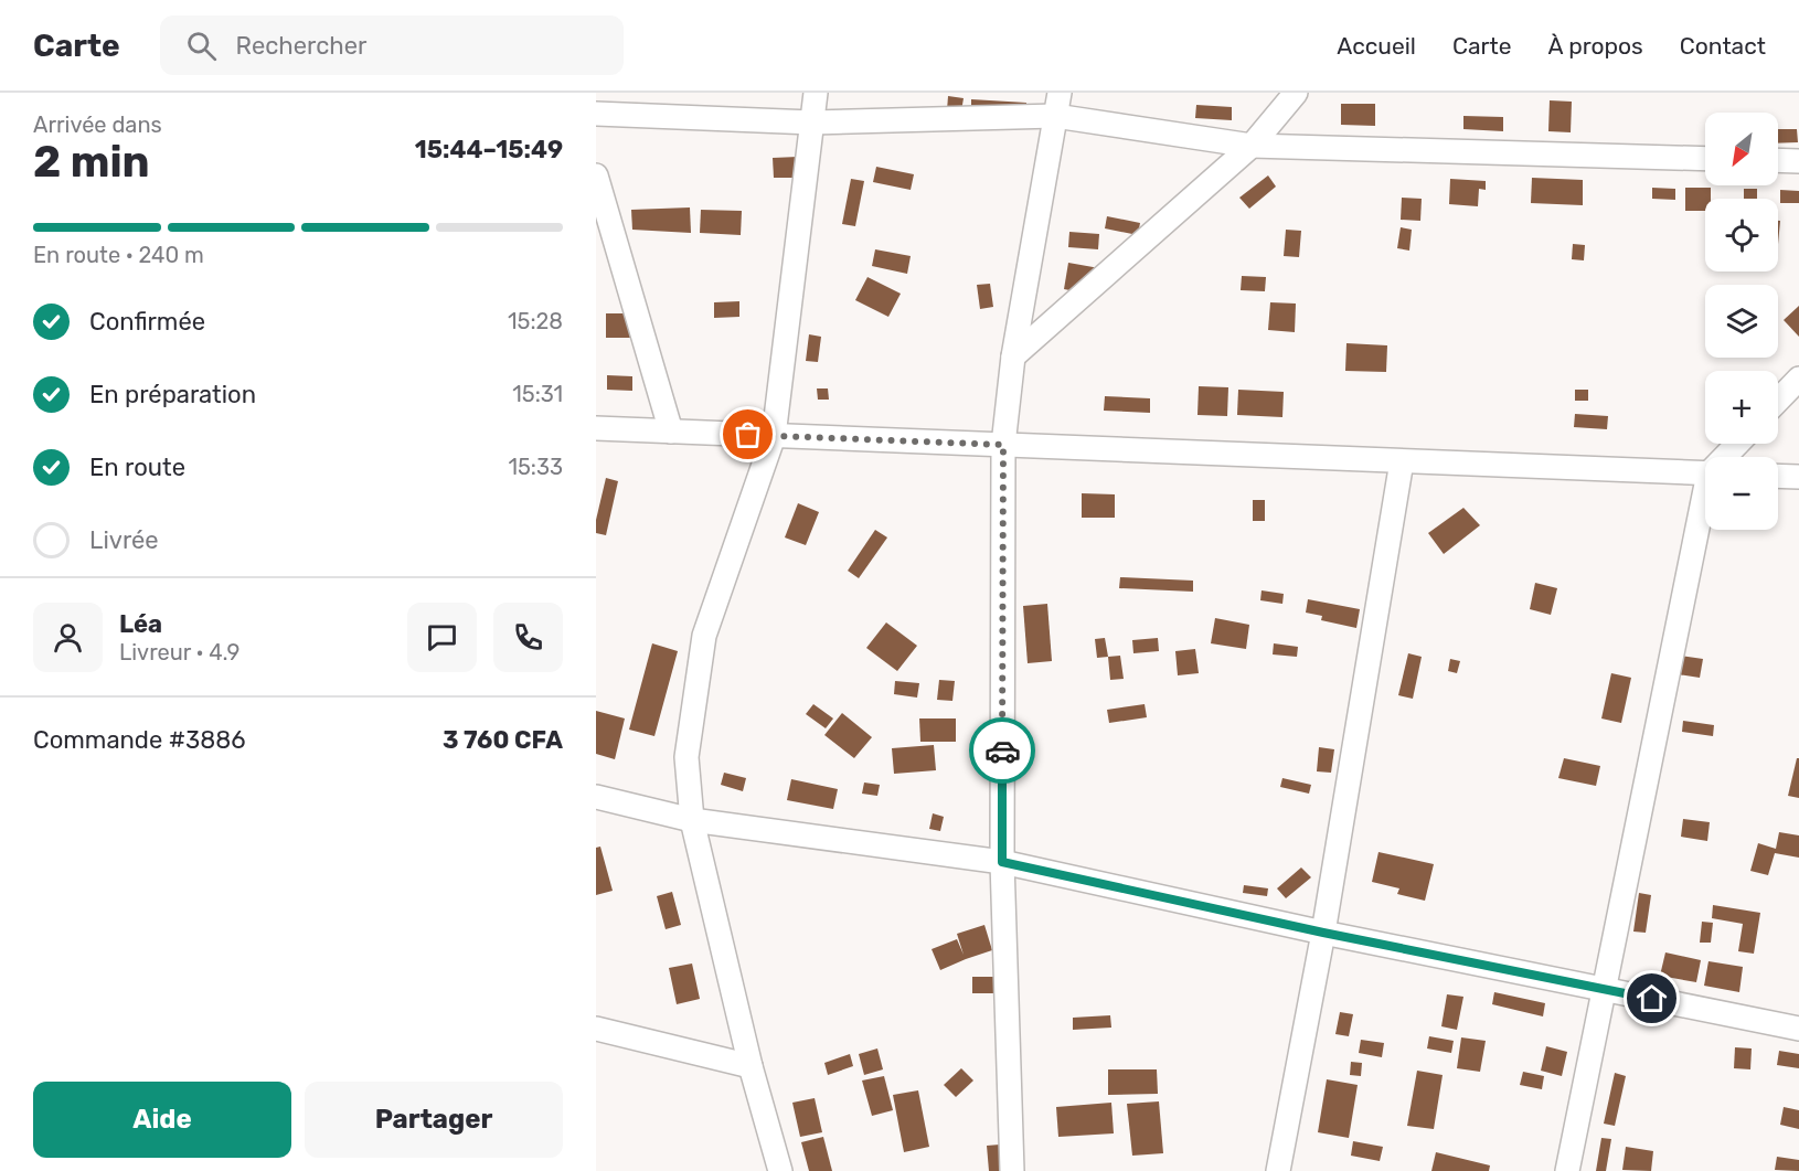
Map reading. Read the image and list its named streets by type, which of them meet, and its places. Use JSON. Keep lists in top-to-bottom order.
{
  "north": "bottom left",
  "page": {
    "header": "Carte",
    "search": "Rechercher",
    "nav": [
      "Accueil",
      "Carte",
      "À propos",
      "Contact"
    ],
    "heading": ["2 min", "Arrivée dans", "15:44–15:49"],
    "panel": [
      "Léa",
      "Livreur · 4.9",
      "Commande #3886",
      "3 760 CFA"
    ],
    "map_buttons": ["+", "−"],
    "bar": "En route · 240 m",
    "list": [
      ["Confirmée", "15:28"],
      ["En préparation", "15:31"],
      ["En route", "15:33"],
      "Livrée"
    ],
    "buttons": ["Aide", "Partager"]
  }
}
